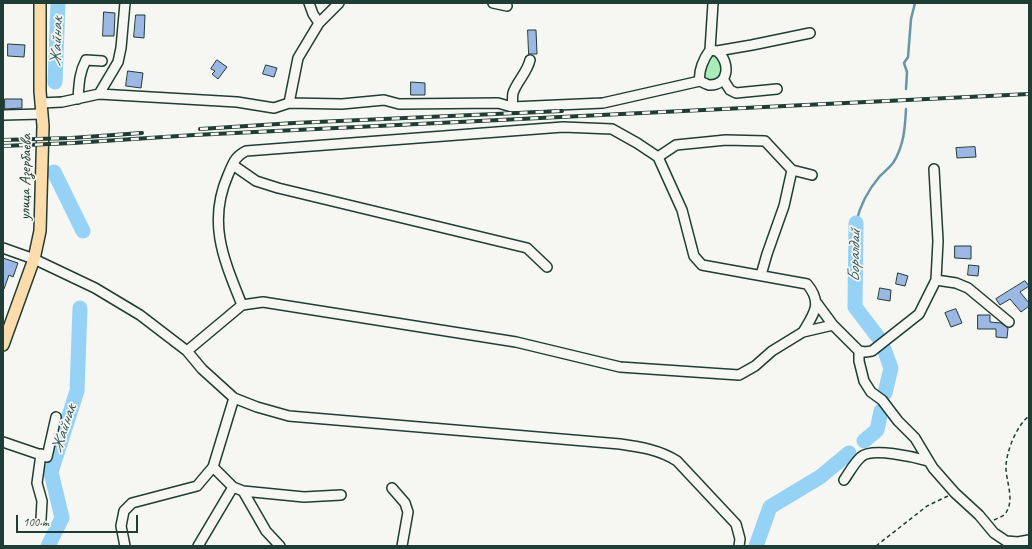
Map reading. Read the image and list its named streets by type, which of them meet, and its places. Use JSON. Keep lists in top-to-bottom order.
{
  "streets": {
    "main road": ["улица Азербаева"]
  },
  "water": ["Жайнак", "Боралдай"],
  "scale_bar": "100 m"
}
